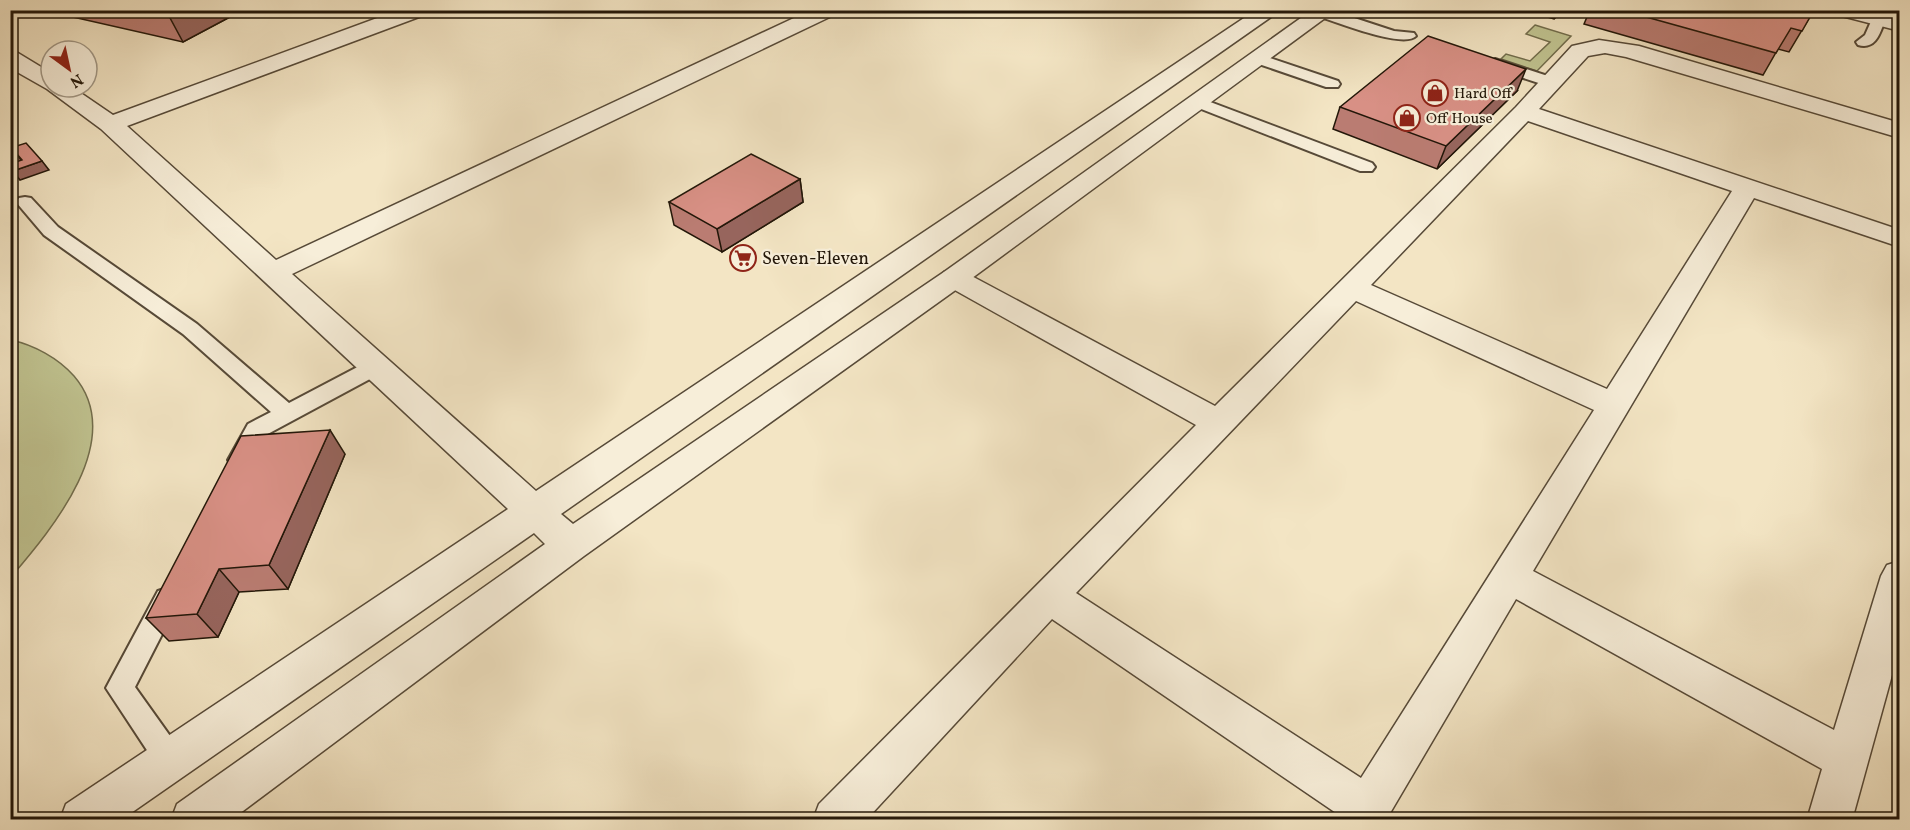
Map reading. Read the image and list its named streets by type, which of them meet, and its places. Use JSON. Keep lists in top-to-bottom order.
{
  "places": {
    "shop": ["Hard Off", "Off House"],
    "supermarket": ["Seven-Eleven"]
  },
  "north": "bottom right"
}
